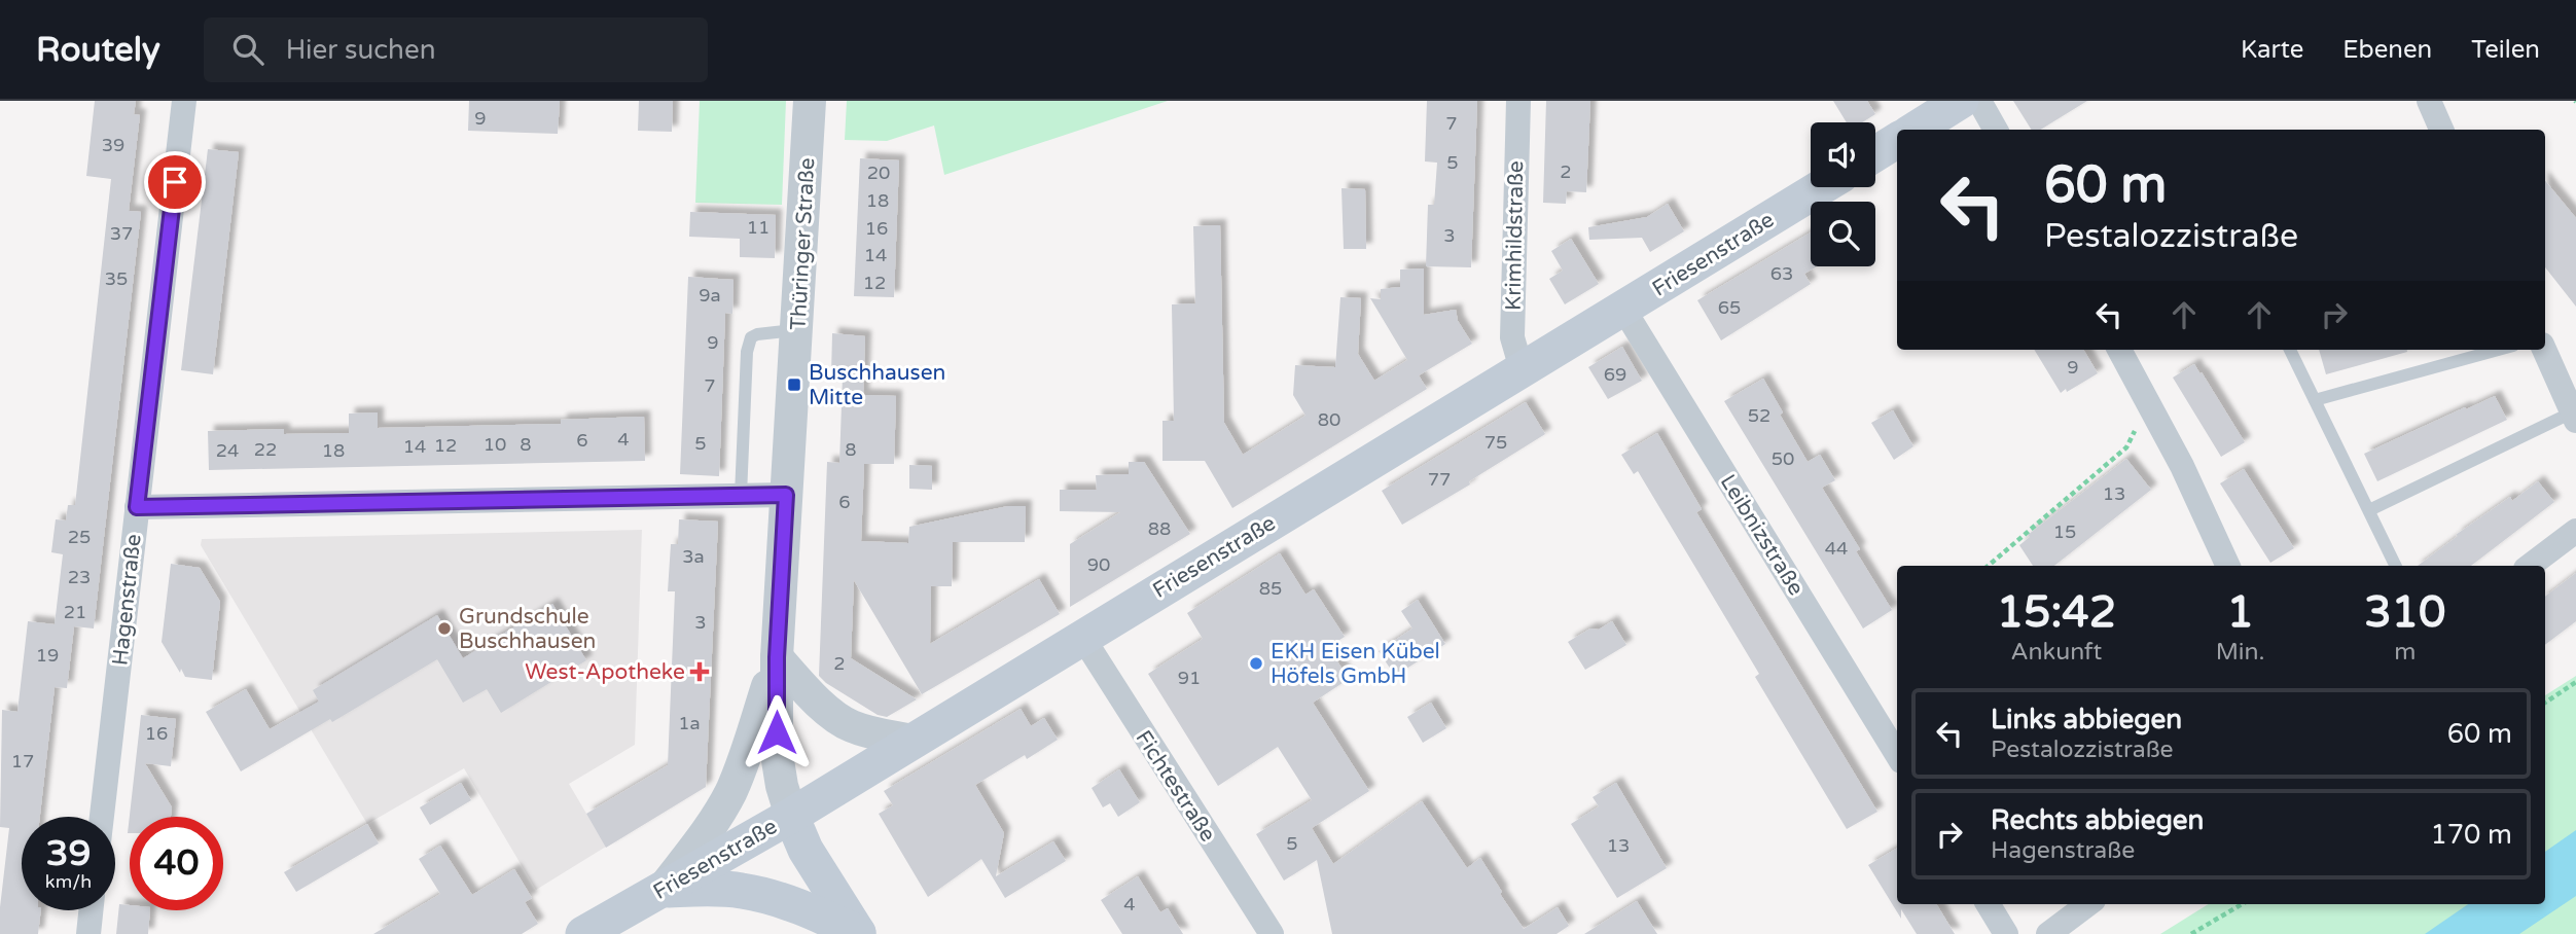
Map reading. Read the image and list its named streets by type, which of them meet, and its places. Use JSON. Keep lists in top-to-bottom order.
{
  "streets": {
    "main road": ["Friesenstraße"],
    "street": [
      "Krimhildstraße",
      "Thüringer Straße",
      "Leibnizstraße",
      "Hagenstraße",
      "Fichtestraße"
    ]
  },
  "crossings": [
    ["Krimhildstraße", "Friesenstraße"],
    ["Thüringer Straße", "Friesenstraße"],
    ["Friesenstraße", "Leibnizstraße"],
    ["Friesenstraße", "Fichtestraße"]
  ],
  "places": {
    "transit": ["Buschhausen Mitte"],
    "other": ["Grundschule Buschhausen", "EKH Eisen Kübel Höfels GmbH"],
    "health": ["West-Apotheke"]
  },
  "house_numbers": [
    "9",
    "7",
    "39",
    "5",
    "2",
    "20",
    "18",
    "11",
    "16",
    "37",
    "3",
    "14",
    "63",
    "35",
    "12",
    "9a",
    "65",
    "9",
    "9",
    "69",
    "7",
    "52",
    "80",
    "4",
    "6",
    "75",
    "5",
    "10",
    "8",
    "12",
    "14",
    "22",
    "8",
    "24",
    "18",
    "50",
    "77",
    "13",
    "6",
    "88",
    "15",
    "25",
    "44",
    "3a",
    "90",
    "23",
    "85",
    "21",
    "3",
    "19",
    "2",
    "91",
    "1a",
    "16",
    "17",
    "5",
    "13",
    "4"
  ],
  "page": {
    "header": "Routely",
    "search": "Hier suchen",
    "nav": ["Karte", "Ebenen", "Teilen"],
    "turn": ["60 m", "Pestalozzistraße"],
    "eta": [
      "15:42",
      "Ankunft",
      "1",
      "Min.",
      "310",
      "m"
    ],
    "list": [
      {
        "name": "Links abbiegen",
        "note": "Pestalozzistraße",
        "value": "60 m"
      },
      {
        "name": "Rechts abbiegen",
        "note": "Hagenstraße",
        "value": "170 m"
      }
    ],
    "speed": "39 km/h",
    "limit": "40"
  }
}
